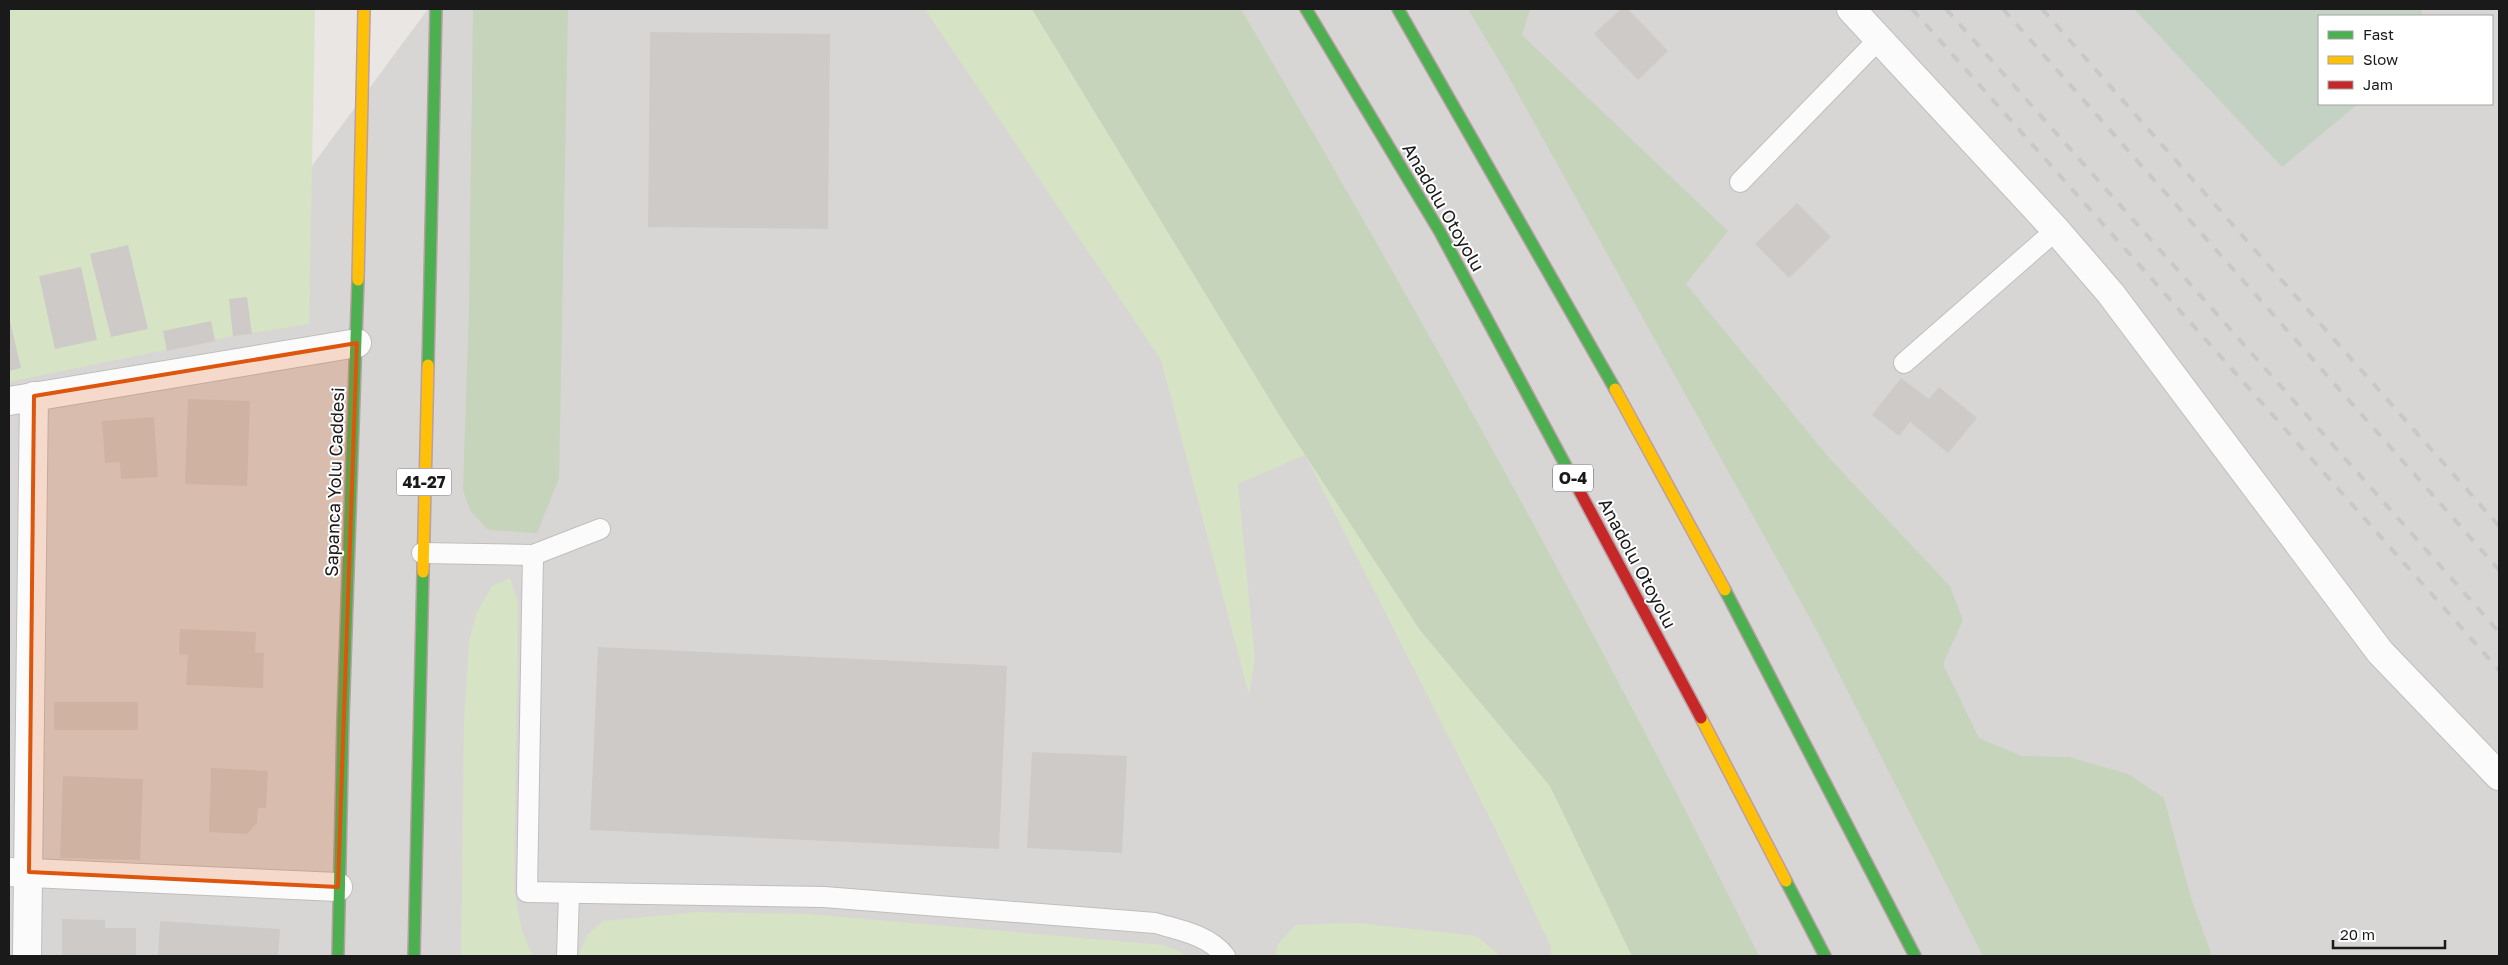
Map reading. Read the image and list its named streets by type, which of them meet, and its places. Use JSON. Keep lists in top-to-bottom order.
{
  "streets": {
    "highway": [
      "Anadolu Otoyolu",
      "O-4",
      "Sapanca Yolu Caddesi",
      "41-27"
    ]
  },
  "legend": ["Fast", "Slow", "Jam"],
  "scale_bar": "20 m"
}
